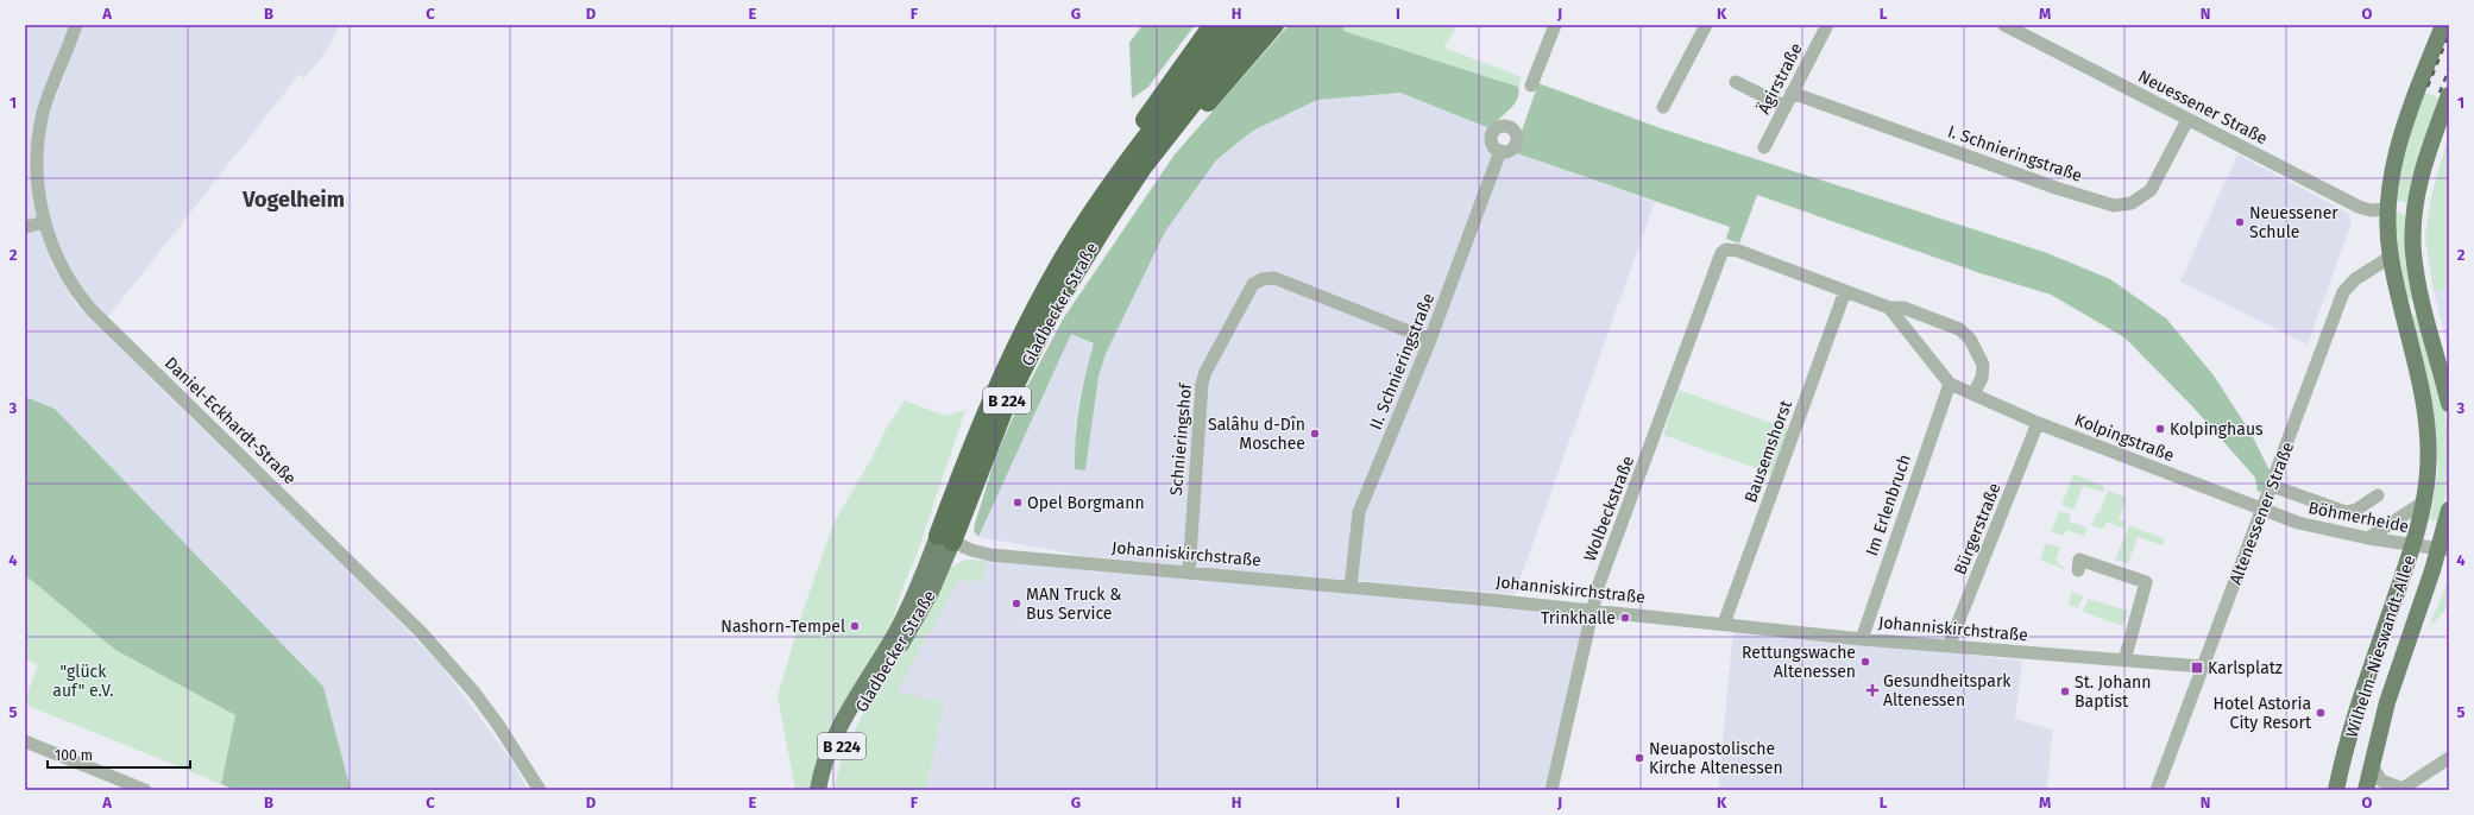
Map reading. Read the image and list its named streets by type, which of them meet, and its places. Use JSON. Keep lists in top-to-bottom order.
{
  "streets": {
    "highway": ["Gladbecker Straße", "B 224"],
    "main road": ["Wilhelm-Nieswandt-Allee"],
    "street": [
      "Ägirstraße",
      "Neuessener Straße",
      "I. Schnieringstraße",
      "II. Schnieringstraße",
      "Daniel-Eckhardt-Straße",
      "Kolpingstraße",
      "Schnieringshof",
      "Bausemshorst",
      "Im Erlenbruch",
      "Wolbeckstraße",
      "Altenessener Straße",
      "Böhmerheide",
      "Bürgerstraße",
      "Johanniskirchstraße"
    ]
  },
  "crossings": [
    ["Ägirstraße", "I. Schnieringstraße"],
    ["Neuessener Straße", "I. Schnieringstraße"],
    ["Neuessener Straße", "Wilhelm-Nieswandt-Allee"],
    ["Gladbecker Straße", "Johanniskirchstraße"],
    ["II. Schnieringstraße", "Schnieringshof"],
    ["II. Schnieringstraße", "Johanniskirchstraße"],
    ["Kolpingstraße", "Im Erlenbruch"],
    ["Kolpingstraße", "Altenessener Straße"],
    ["Kolpingstraße", "Böhmerheide"],
    ["Kolpingstraße", "Bürgerstraße"],
    ["Schnieringshof", "Johanniskirchstraße"],
    ["Bausemshorst", "Wolbeckstraße"],
    ["Bausemshorst", "Johanniskirchstraße"],
    ["Im Erlenbruch", "Johanniskirchstraße"],
    ["Wolbeckstraße", "Johanniskirchstraße"],
    ["Altenessener Straße", "Böhmerheide"],
    ["Altenessener Straße", "Johanniskirchstraße"],
    ["Altenessener Straße", "Wilhelm-Nieswandt-Allee"],
    ["Böhmerheide", "Wilhelm-Nieswandt-Allee"],
    ["Bürgerstraße", "Johanniskirchstraße"]
  ],
  "districts": ["Vogelheim"],
  "parks": ["\"glück auf\" e.V."],
  "places": {
    "other": [
      "Neuessener Schule",
      "Kolpinghaus",
      "Salâhu d-Dîn Moschee",
      "Opel Borgmann",
      "MAN Truck & Bus Service",
      "Trinkhalle",
      "Nashorn-Tempel",
      "Rettungswache Altenessen",
      "St. Johann Baptist",
      "Hotel Astoria City Resort",
      "Neuapostolische Kirche Altenessen"
    ],
    "transit": ["Karlsplatz"],
    "health": ["Gesundheitspark Altenessen"]
  },
  "scale_bar": "100 m",
  "grid": {
    "columns": [
      "A",
      "B",
      "C",
      "D",
      "E",
      "F",
      "G",
      "H",
      "I",
      "J",
      "K",
      "L",
      "M",
      "N",
      "O"
    ],
    "rows": [
      "1",
      "2",
      "3",
      "4",
      "5"
    ]
  }
}
